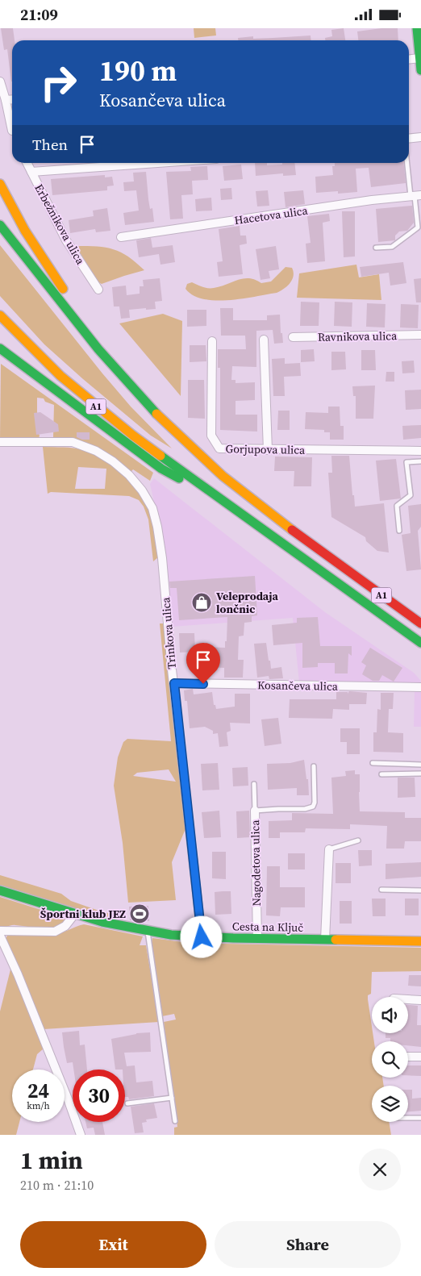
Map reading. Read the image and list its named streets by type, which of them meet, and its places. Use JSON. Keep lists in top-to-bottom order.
{
  "streets": {
    "main road": ["A1", "Cesta na Ključ"],
    "street": [
      "Hacetova ulica",
      "Erbežnikova ulica",
      "Ravnikova ulica",
      "Gorjupova ulica",
      "Trinkova ulica",
      "Kosančeva ulica",
      "Nagodetova ulica"
    ]
  },
  "crossings": [
    ["Trinkova ulica", "Kosančeva ulica"],
    ["Trinkova ulica", "Cesta na Ključ"],
    ["Nagodetova ulica", "Cesta na Ključ"]
  ],
  "places": {
    "shop": ["Veleprodaja lončnic"],
    "sports": ["Športni klub JEZ"]
  },
  "page": {
    "status": "21:09",
    "turn": ["190 m", "Kosančeva ulica"],
    "then": "Then",
    "speed": "24 km/h",
    "limit": "30",
    "heading": ["1 min", "210 m · 21:10"],
    "buttons": ["Exit", "Share"]
  }
}
